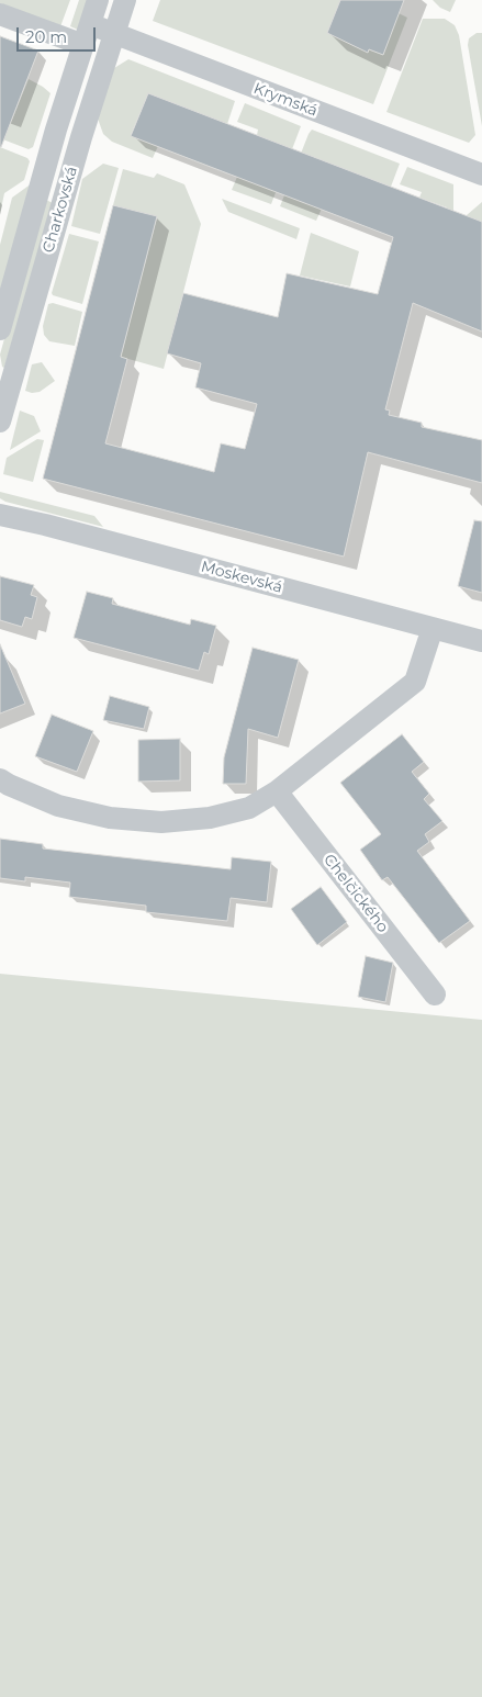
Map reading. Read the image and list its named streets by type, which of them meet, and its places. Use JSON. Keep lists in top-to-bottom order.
{
  "streets": {
    "street": [
      "Krymská",
      "Charkovská",
      "Moskevská",
      "Chelčického"
    ]
  },
  "crossings": [
    ["Krymská", "Charkovská"]
  ],
  "scale_bar": "20 m"
}
